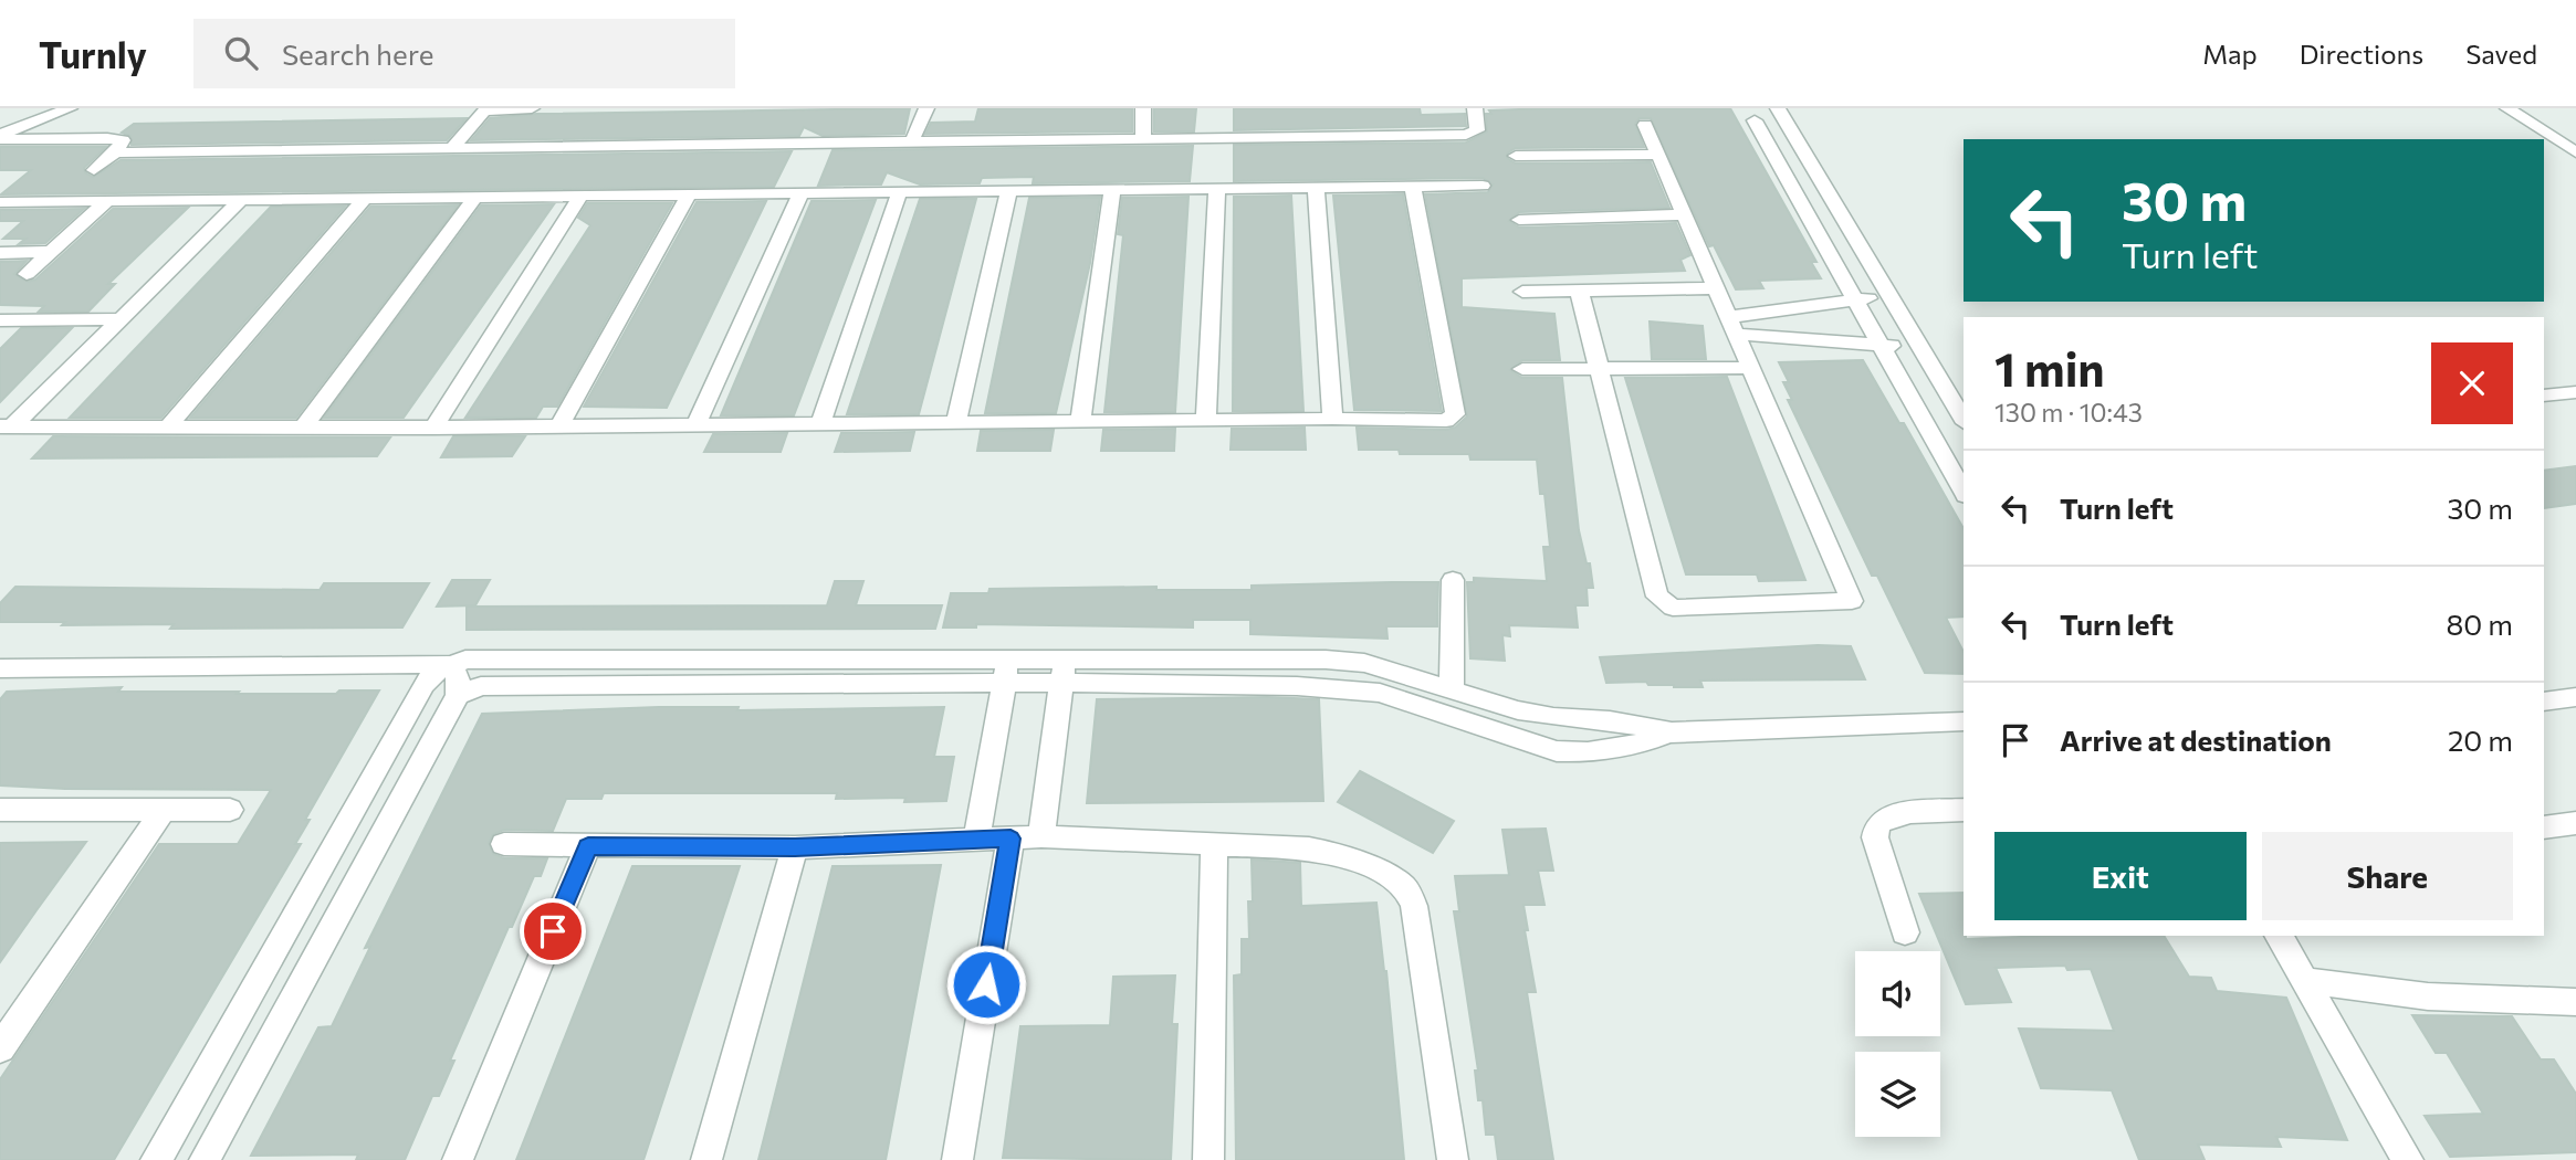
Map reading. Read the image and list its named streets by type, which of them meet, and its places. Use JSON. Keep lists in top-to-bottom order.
{
  "page": {
    "header": "Turnly",
    "search": "Search here",
    "nav": ["Map", "Directions", "Saved"],
    "turn": ["30 m", "Turn left"],
    "heading": ["1 min", "130 m · 10:43"],
    "list": [
      {
        "name": "Turn left",
        "value": "30 m"
      },
      {
        "name": "Turn left",
        "value": "80 m"
      },
      {
        "name": "Arrive at destination",
        "value": "20 m"
      }
    ],
    "buttons": ["Exit", "Share"]
  }
}
